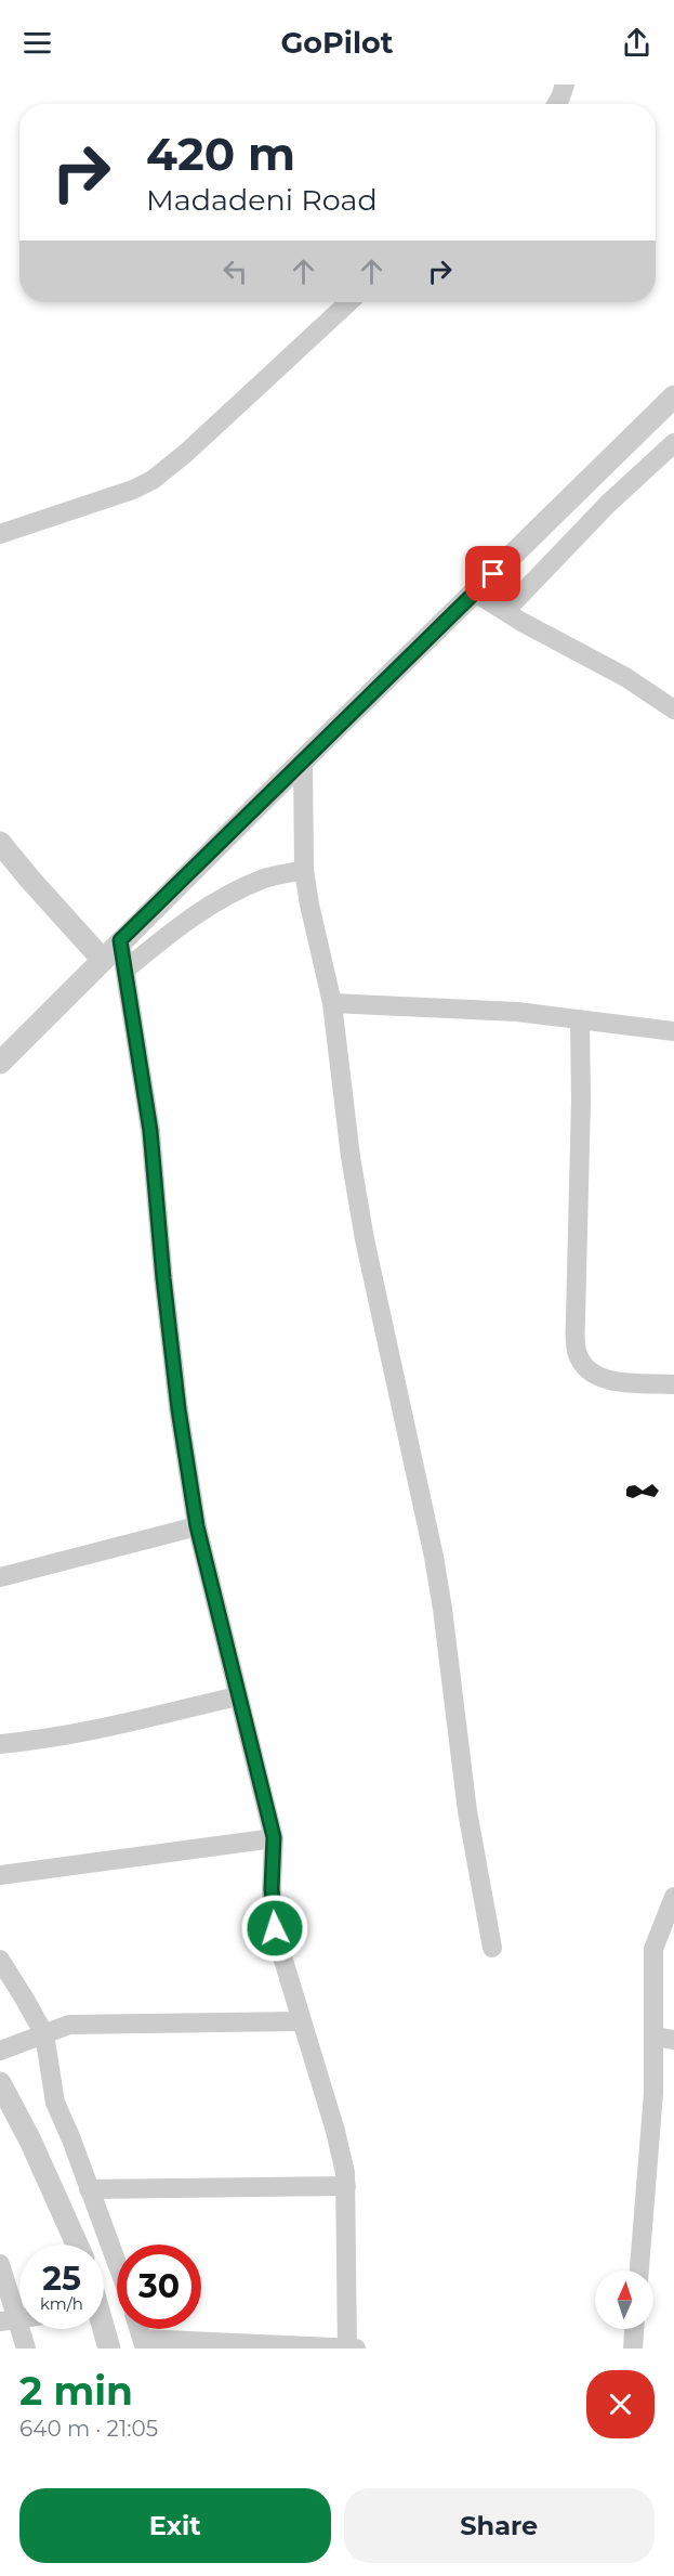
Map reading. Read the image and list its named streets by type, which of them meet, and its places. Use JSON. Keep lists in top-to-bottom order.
{
  "north": "top",
  "page": {
    "header": "GoPilot",
    "turn": ["420 m", "Madadeni Road"],
    "speed": "25 km/h",
    "limit": "30",
    "heading": ["2 min", "640 m · 21:05"],
    "buttons": ["Exit", "Share"]
  }
}
